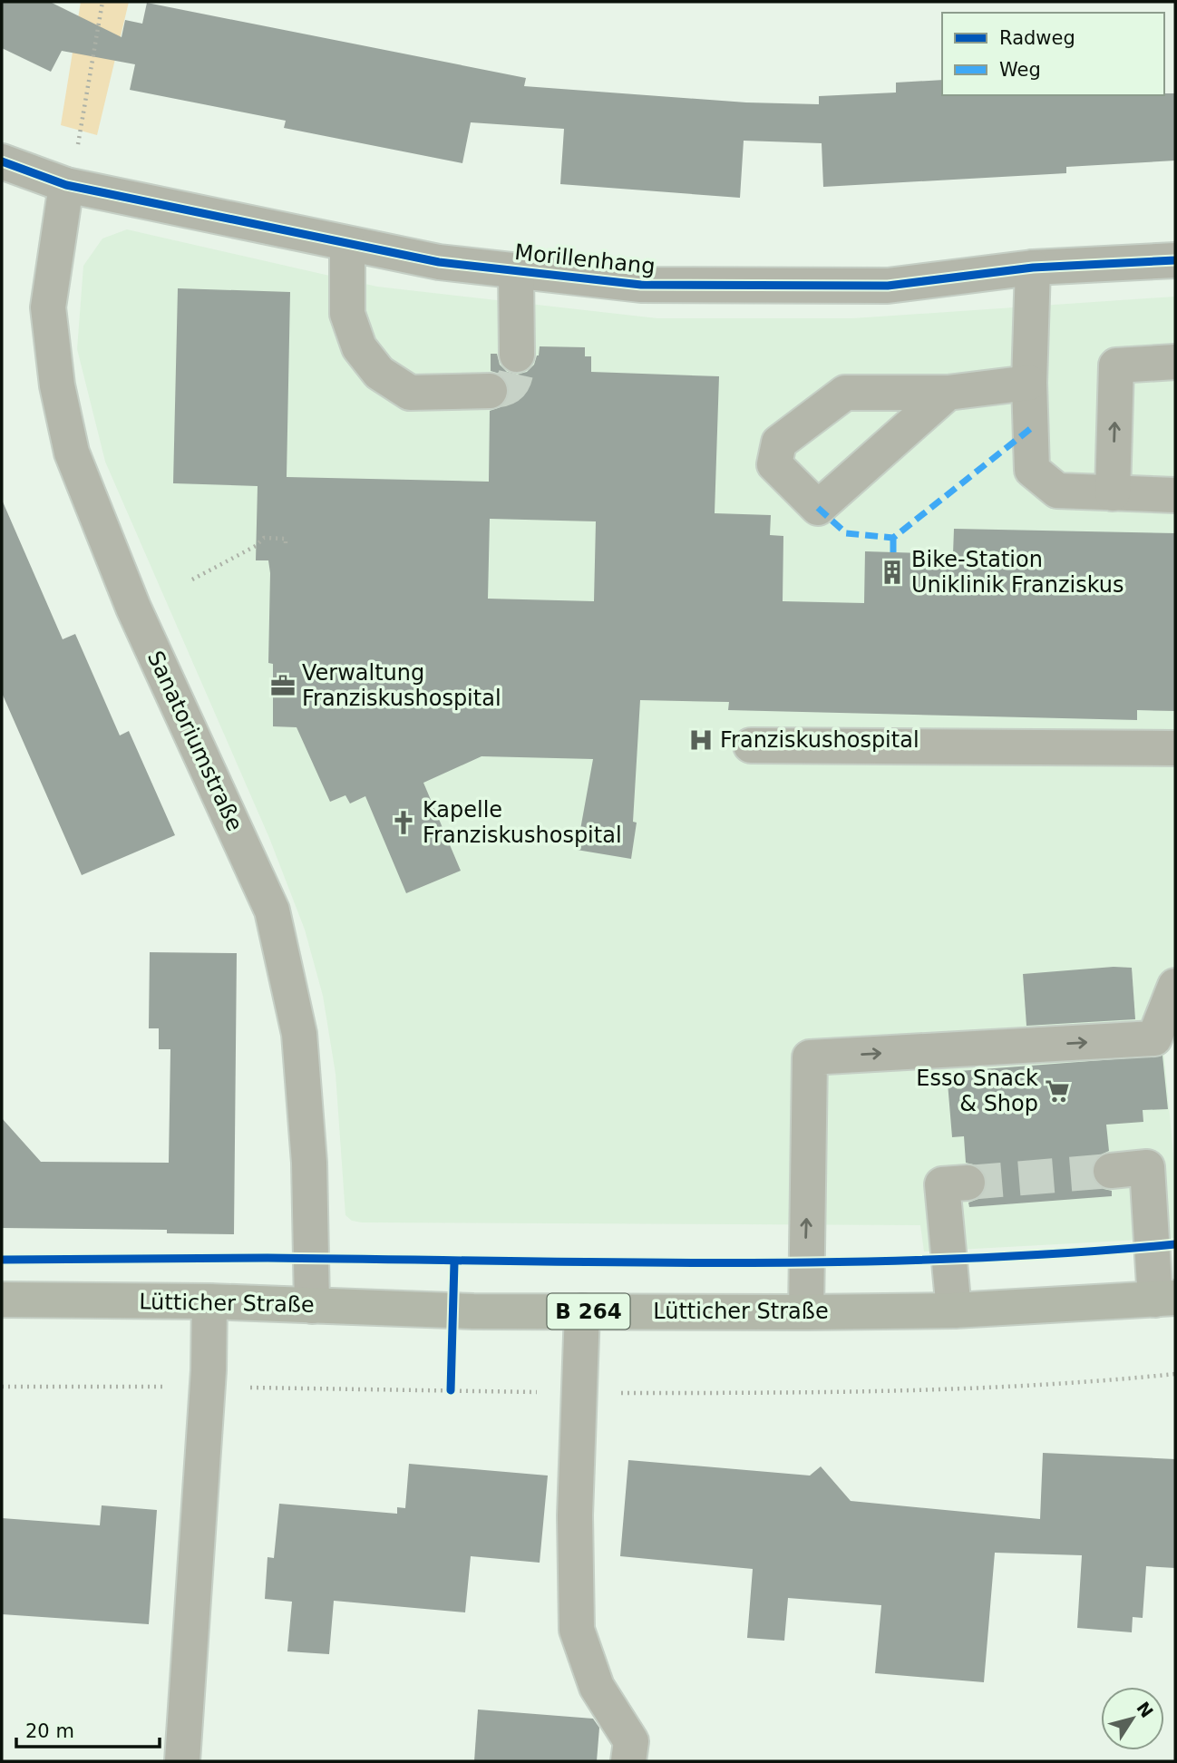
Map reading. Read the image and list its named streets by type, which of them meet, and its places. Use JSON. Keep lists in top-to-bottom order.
{
  "streets": {
    "main road": ["Lütticher Straße", "B 264"],
    "street": ["Morillenhang", "Sanatoriumstraße"]
  },
  "crossings": [
    ["Morillenhang", "Sanatoriumstraße"],
    ["Sanatoriumstraße", "Lütticher Straße"]
  ],
  "places": {
    "building": ["Bike-Station Uniklinik Franziskus"],
    "office": ["Verwaltung Franziskushospital"],
    "hospital": ["Franziskushospital"],
    "church": ["Kapelle Franziskushospital"],
    "supermarket": ["Esso Snack & Shop"]
  },
  "legend": ["Radweg", "Weg"],
  "scale_bar": "20 m",
  "north": "top right"
}
